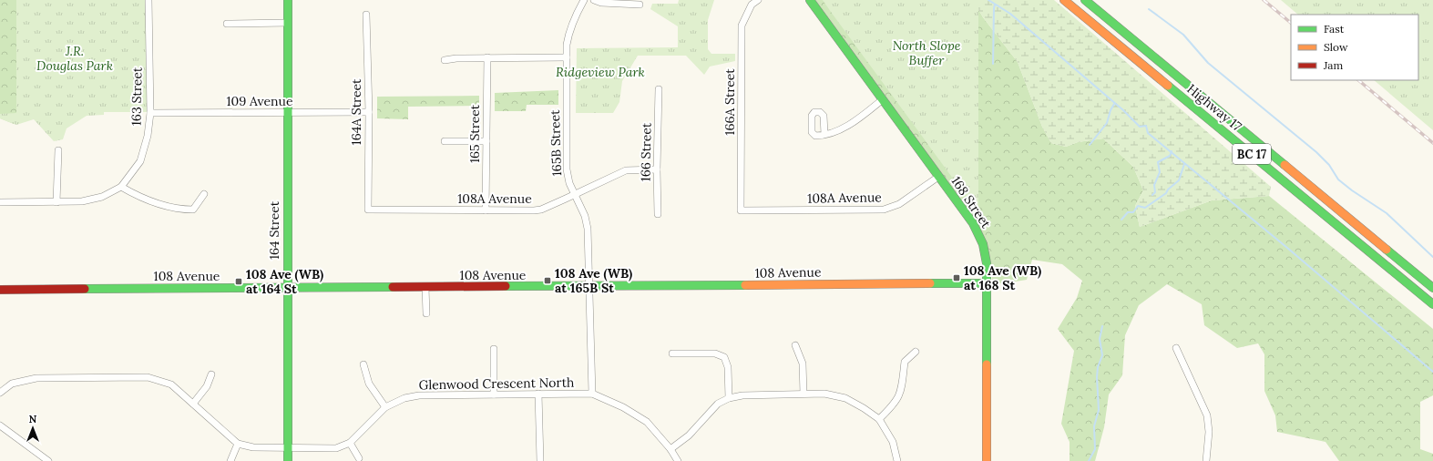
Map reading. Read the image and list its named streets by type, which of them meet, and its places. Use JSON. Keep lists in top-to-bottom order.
{
  "streets": {
    "main road": [
      "Highway 17",
      "BC 17",
      "168 Street",
      "164 Street",
      "108 Avenue"
    ],
    "street": [
      "163 Street",
      "109 Avenue",
      "166A Street",
      "164A Street",
      "165 Street",
      "165B Street",
      "166 Street",
      "108A Avenue",
      "Glenwood Crescent North"
    ]
  },
  "crossings": [
    ["163 Street", "109 Avenue"],
    ["109 Avenue", "164A Street"],
    ["109 Avenue", "164 Street"],
    ["166A Street", "108A Avenue"],
    ["164A Street", "108A Avenue"],
    ["165 Street", "108A Avenue"],
    ["165B Street", "108A Avenue"],
    ["165B Street", "108 Avenue"],
    ["165B Street", "Glenwood Crescent North"],
    ["166 Street", "108A Avenue"],
    ["108A Avenue", "168 Street"],
    ["168 Street", "108 Avenue"],
    ["164 Street", "108 Avenue"],
    ["164 Street", "Glenwood Crescent North"]
  ],
  "parks": ["North Slope Buffer", "J.R. Douglas Park", "Ridgeview Park"],
  "places": {
    "transit": ["108 Ave (WB) at 168 St", "108 Ave (WB) at 165B St", "108 Ave (WB) at 164 St"]
  },
  "legend": ["Fast", "Slow", "Jam"],
  "north": "top"
}
